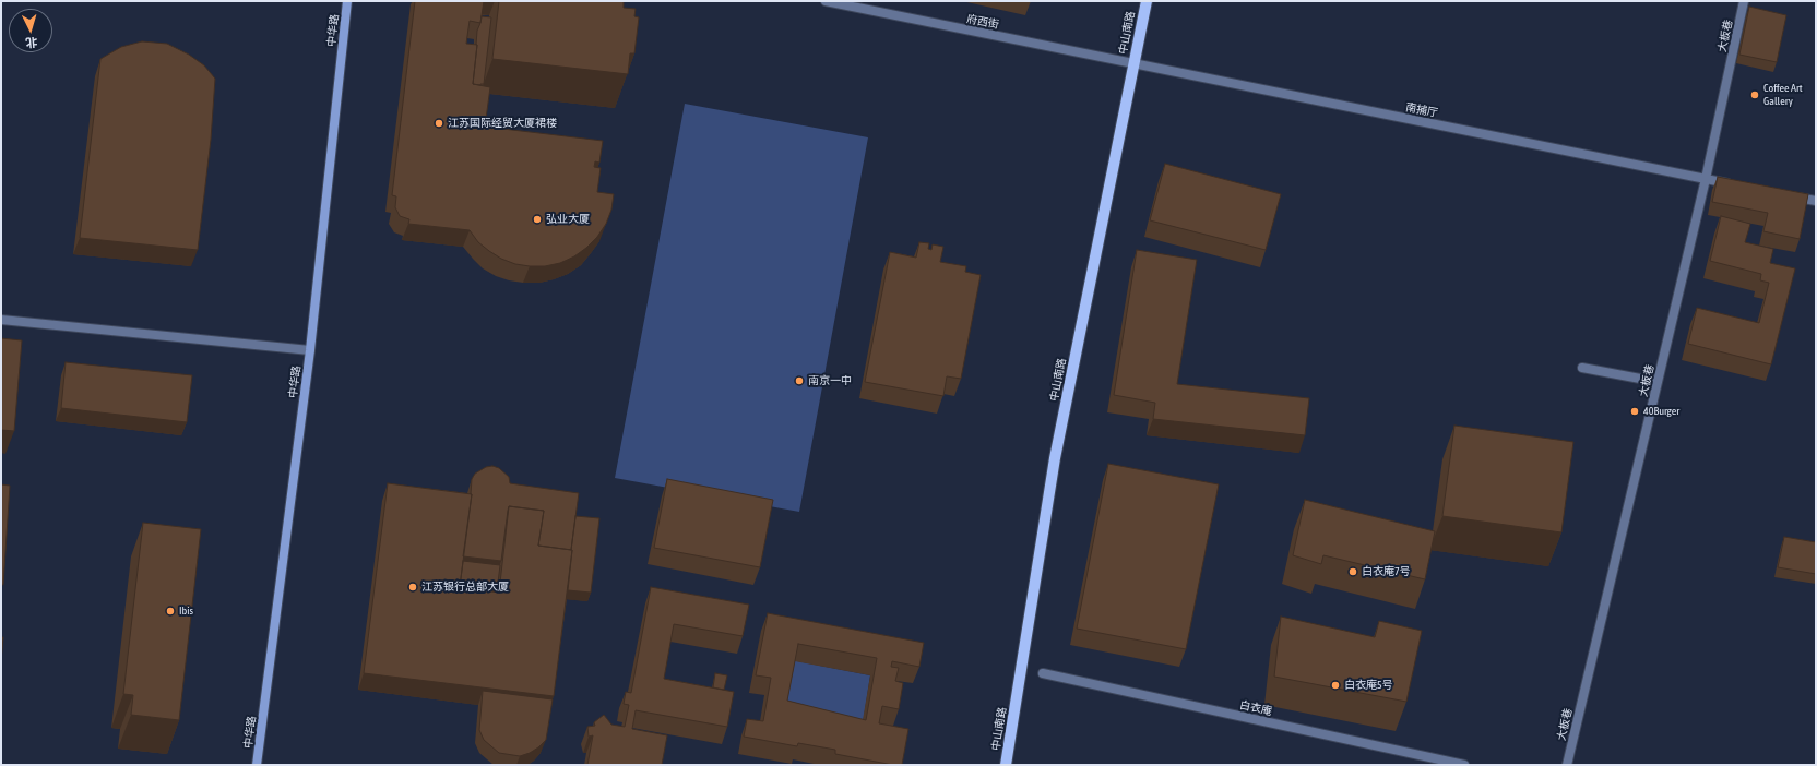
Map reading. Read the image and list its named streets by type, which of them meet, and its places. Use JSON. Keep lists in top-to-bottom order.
{
  "streets": {
    "main road": ["中华路", "中山南路"],
    "street": [
      "府西街",
      "大板巷",
      "南捕厅",
      "白衣庵"
    ]
  },
  "crossings": [
    ["府西街", "中山南路"],
    ["府西街", "南捕厅"],
    ["中山南路", "南捕厅"],
    ["大板巷", "南捕厅"]
  ],
  "places": [
    "Coffee Art Gallery",
    "江苏国际经贸大厦裙楼",
    "弘业大厦",
    "南京一中",
    "40Burger",
    "白衣庵7号",
    "江苏银行总部大厦",
    "Ibis",
    "白衣庵5号"
  ],
  "north": "bottom"
}
